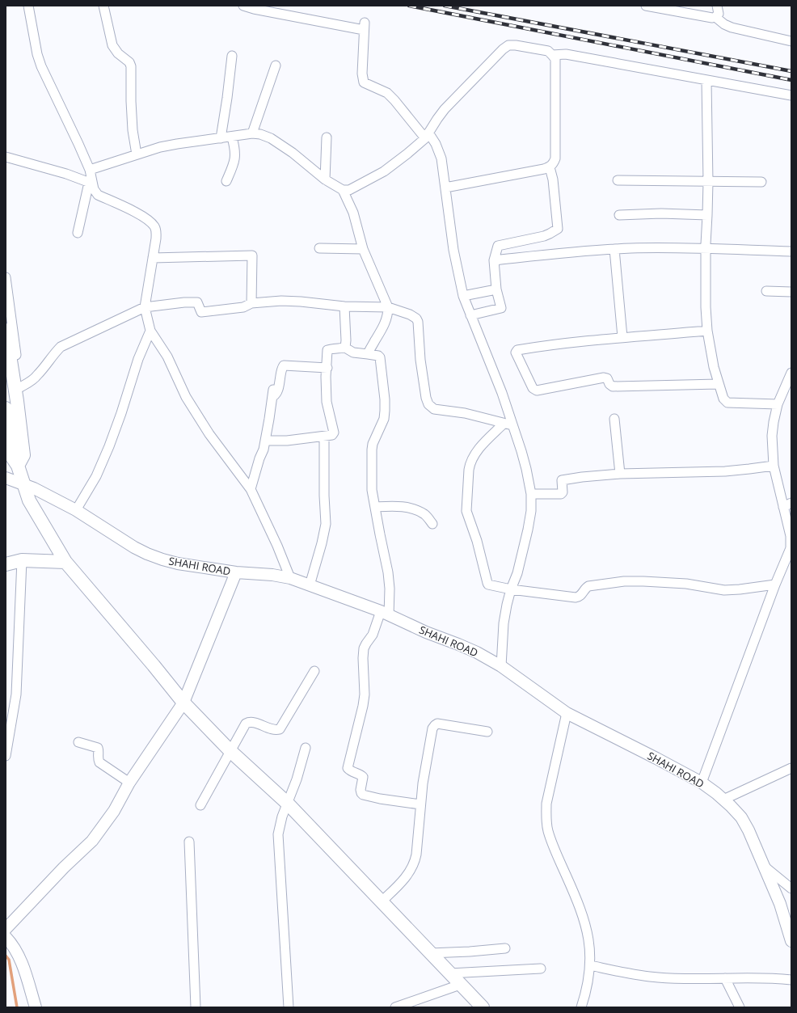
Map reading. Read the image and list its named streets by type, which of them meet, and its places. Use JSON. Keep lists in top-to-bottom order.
{
  "streets": {
    "street": ["SHAHI ROAD"]
  }
}
